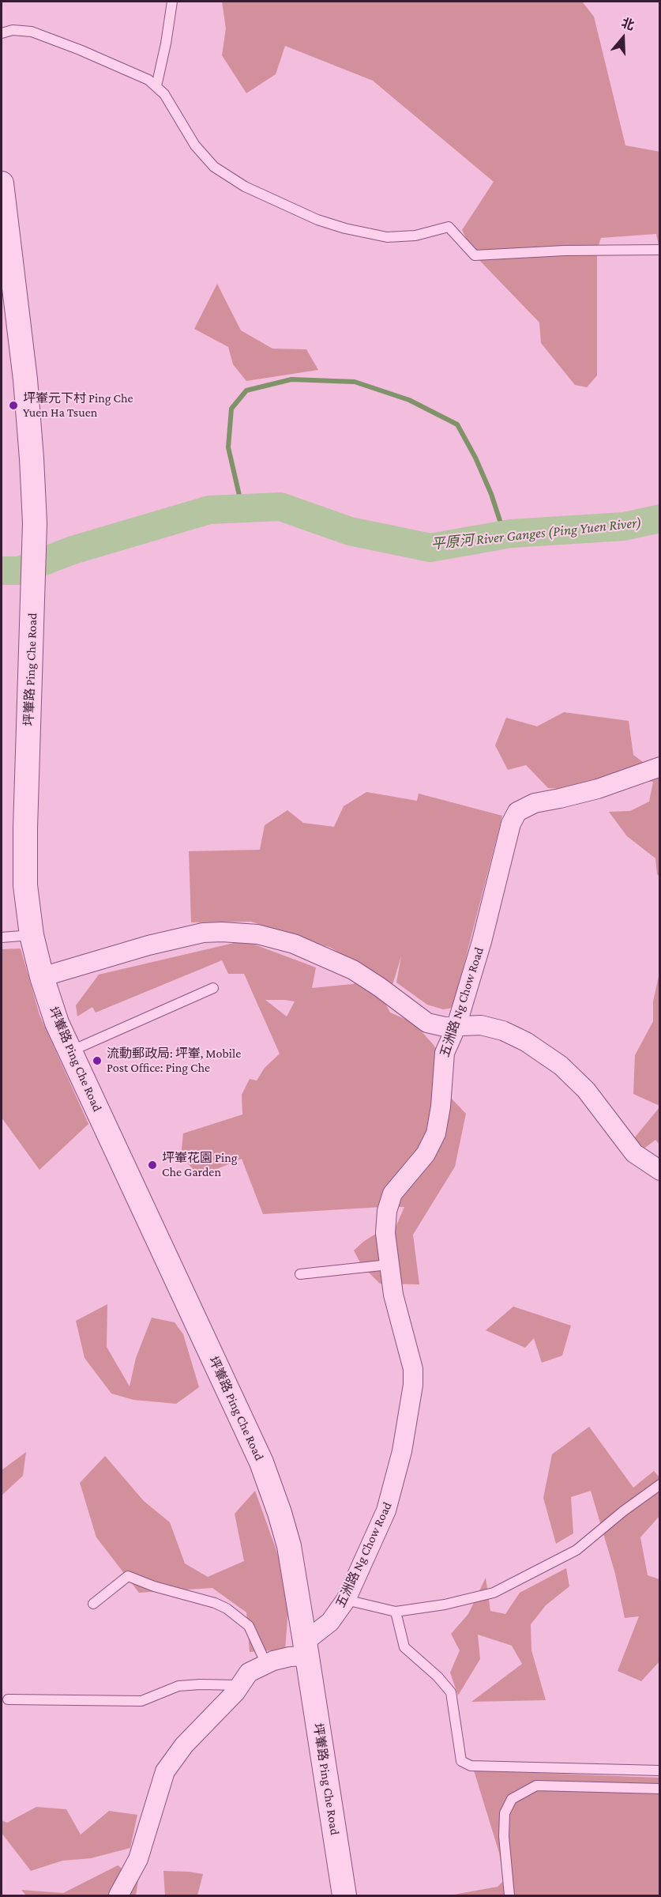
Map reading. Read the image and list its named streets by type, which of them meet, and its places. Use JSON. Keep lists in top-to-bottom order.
{
  "streets": {
    "street": ["坪輋路 Ping Che Road", "五洲路 Ng Chow Road"]
  },
  "crossings": [
    ["坪輋路 Ping Che Road", "五洲路 Ng Chow Road"]
  ],
  "water": ["平原河 River Ganges (Ping Yuen River)"],
  "places": ["坪輋元下村 Ping Che Yuen Ha Tsuen", "流動郵政局: 坪輋, Mobile Post Office: Ping Che", "坪輋花園 Ping Che Garden"],
  "north": "top"
}
